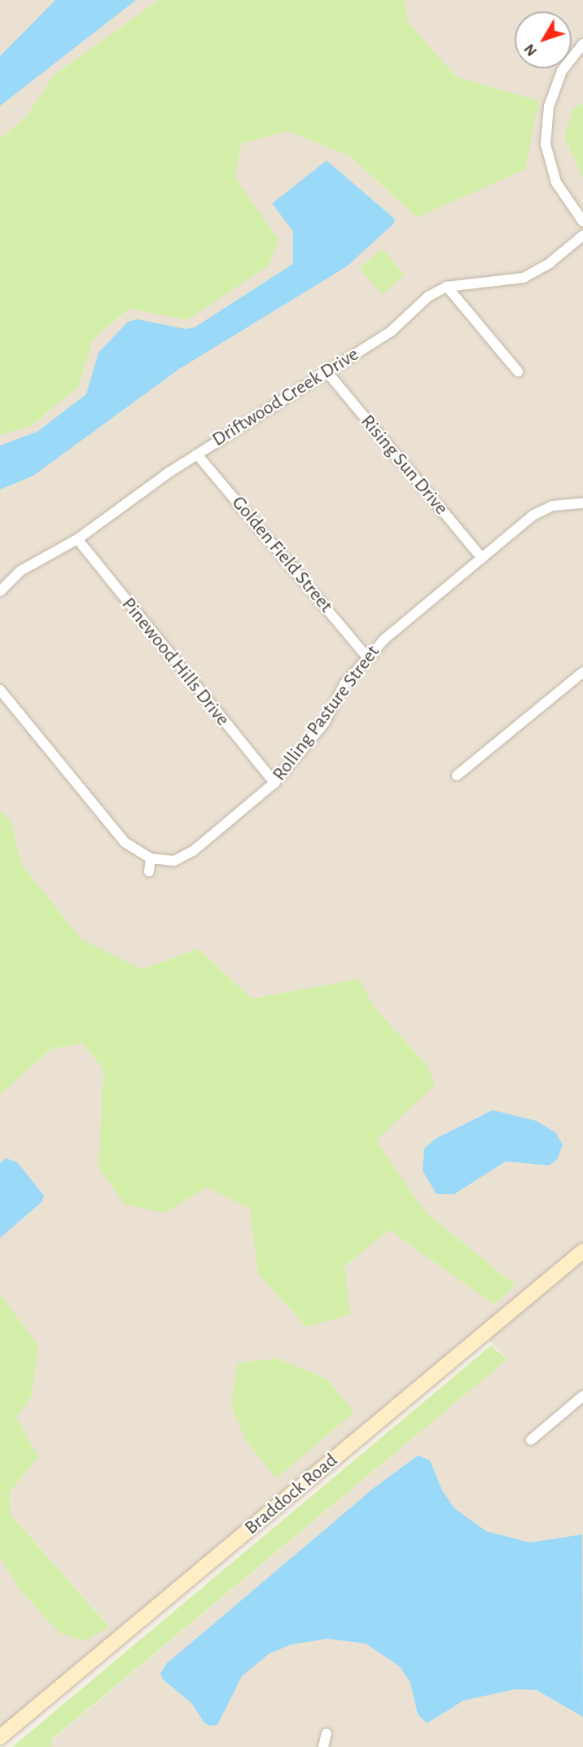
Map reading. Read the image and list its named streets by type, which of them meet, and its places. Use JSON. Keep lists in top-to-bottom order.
{
  "streets": {
    "street": [
      "Driftwood Creek Drive",
      "Rising Sun Drive",
      "Golden Field Street",
      "Pinewood Hills Drive",
      "Rolling Pasture Street",
      "Braddock Road"
    ]
  },
  "crossings": [
    ["Driftwood Creek Drive", "Rising Sun Drive"],
    ["Driftwood Creek Drive", "Golden Field Street"],
    ["Driftwood Creek Drive", "Pinewood Hills Drive"],
    ["Rising Sun Drive", "Rolling Pasture Street"],
    ["Golden Field Street", "Rolling Pasture Street"],
    ["Pinewood Hills Drive", "Rolling Pasture Street"]
  ],
  "north": "bottom left"
}
